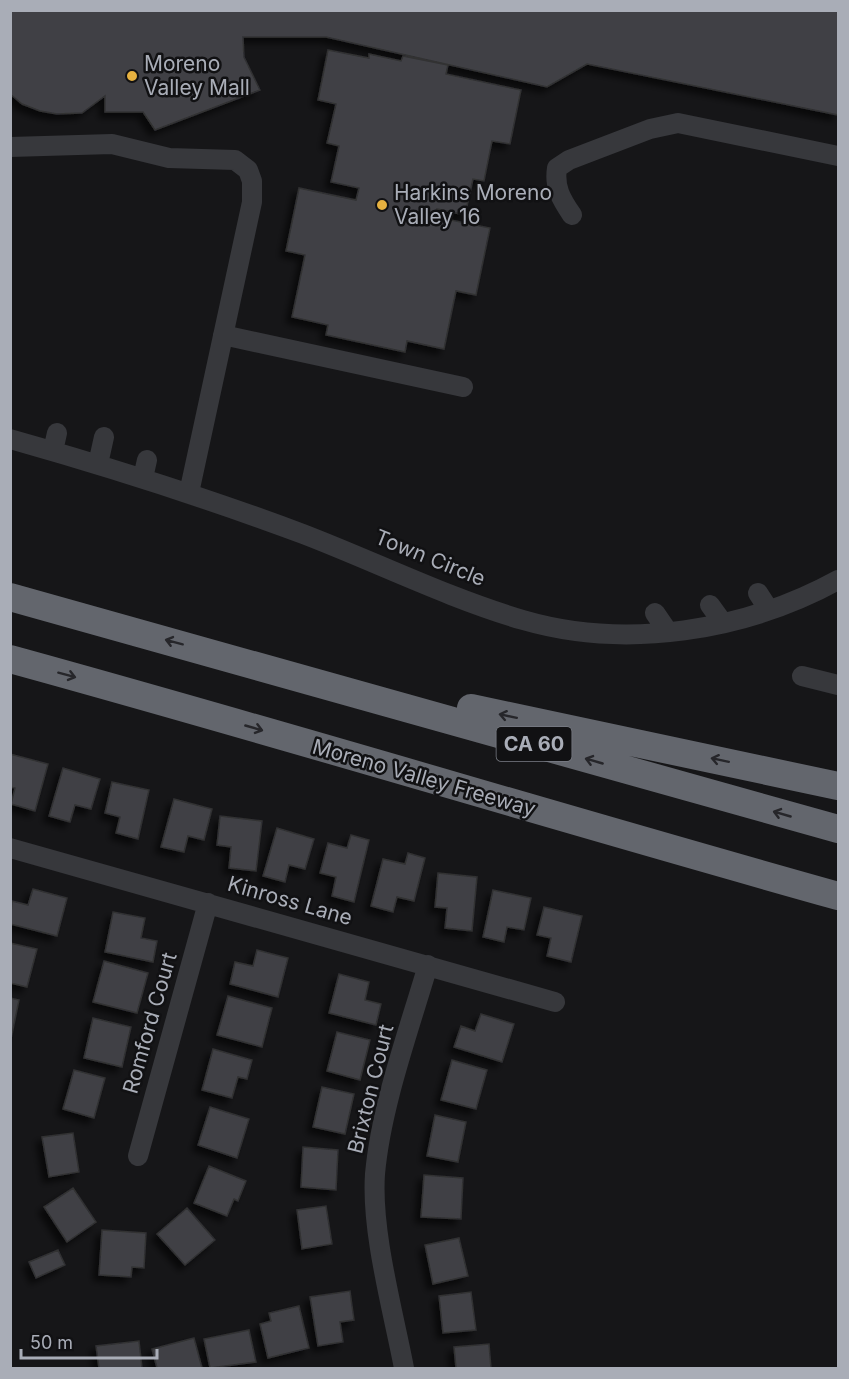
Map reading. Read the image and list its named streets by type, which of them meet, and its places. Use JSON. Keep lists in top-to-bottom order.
{
  "streets": {
    "highway": ["CA 60", "Moreno Valley Freeway"],
    "street": [
      "Town Circle",
      "Kinross Lane",
      "Romford Court",
      "Brixton Court"
    ]
  },
  "crossings": [
    ["Kinross Lane", "Romford Court"],
    ["Kinross Lane", "Brixton Court"]
  ],
  "places": ["Moreno Valley Mall", "Harkins Moreno Valley 16"],
  "scale_bar": "50 m"
}
